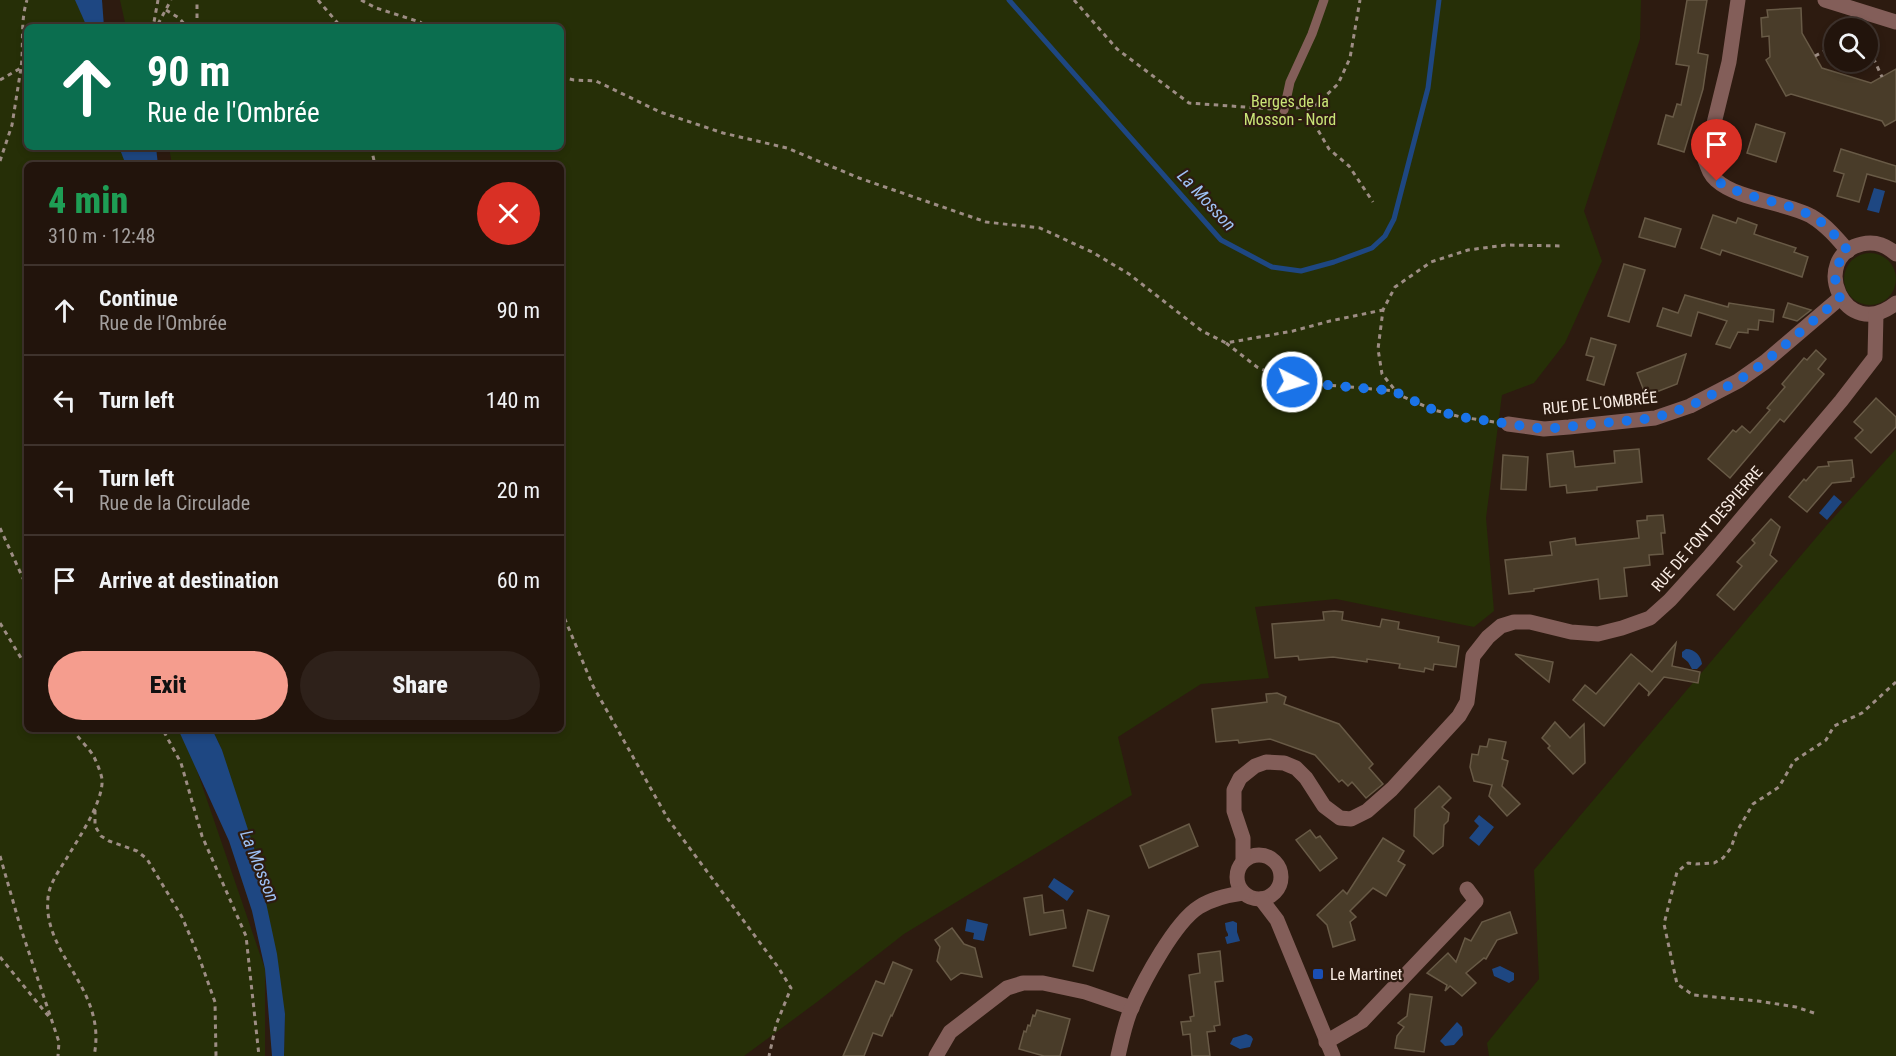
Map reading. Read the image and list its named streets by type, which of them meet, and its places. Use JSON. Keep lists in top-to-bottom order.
{
  "streets": {
    "street": ["RUE DE L'OMBRÉE", "RUE DE FONT DESPIERRE"]
  },
  "water": ["La Mosson"],
  "parks": ["Berges de la Mosson - Nord"],
  "places": {
    "transit": ["Le Martinet"]
  },
  "page": {
    "turn": ["90 m", "Rue de l'Ombrée"],
    "heading": ["4 min", "310 m · 12:48"],
    "list": [
      {
        "name": "Continue",
        "note": "Rue de l'Ombrée",
        "value": "90 m"
      },
      {
        "name": "Turn left",
        "value": "140 m"
      },
      {
        "name": "Turn left",
        "note": "Rue de la Circulade",
        "value": "20 m"
      },
      {
        "name": "Arrive at destination",
        "value": "60 m"
      }
    ],
    "buttons": ["Exit", "Share"]
  }
}
